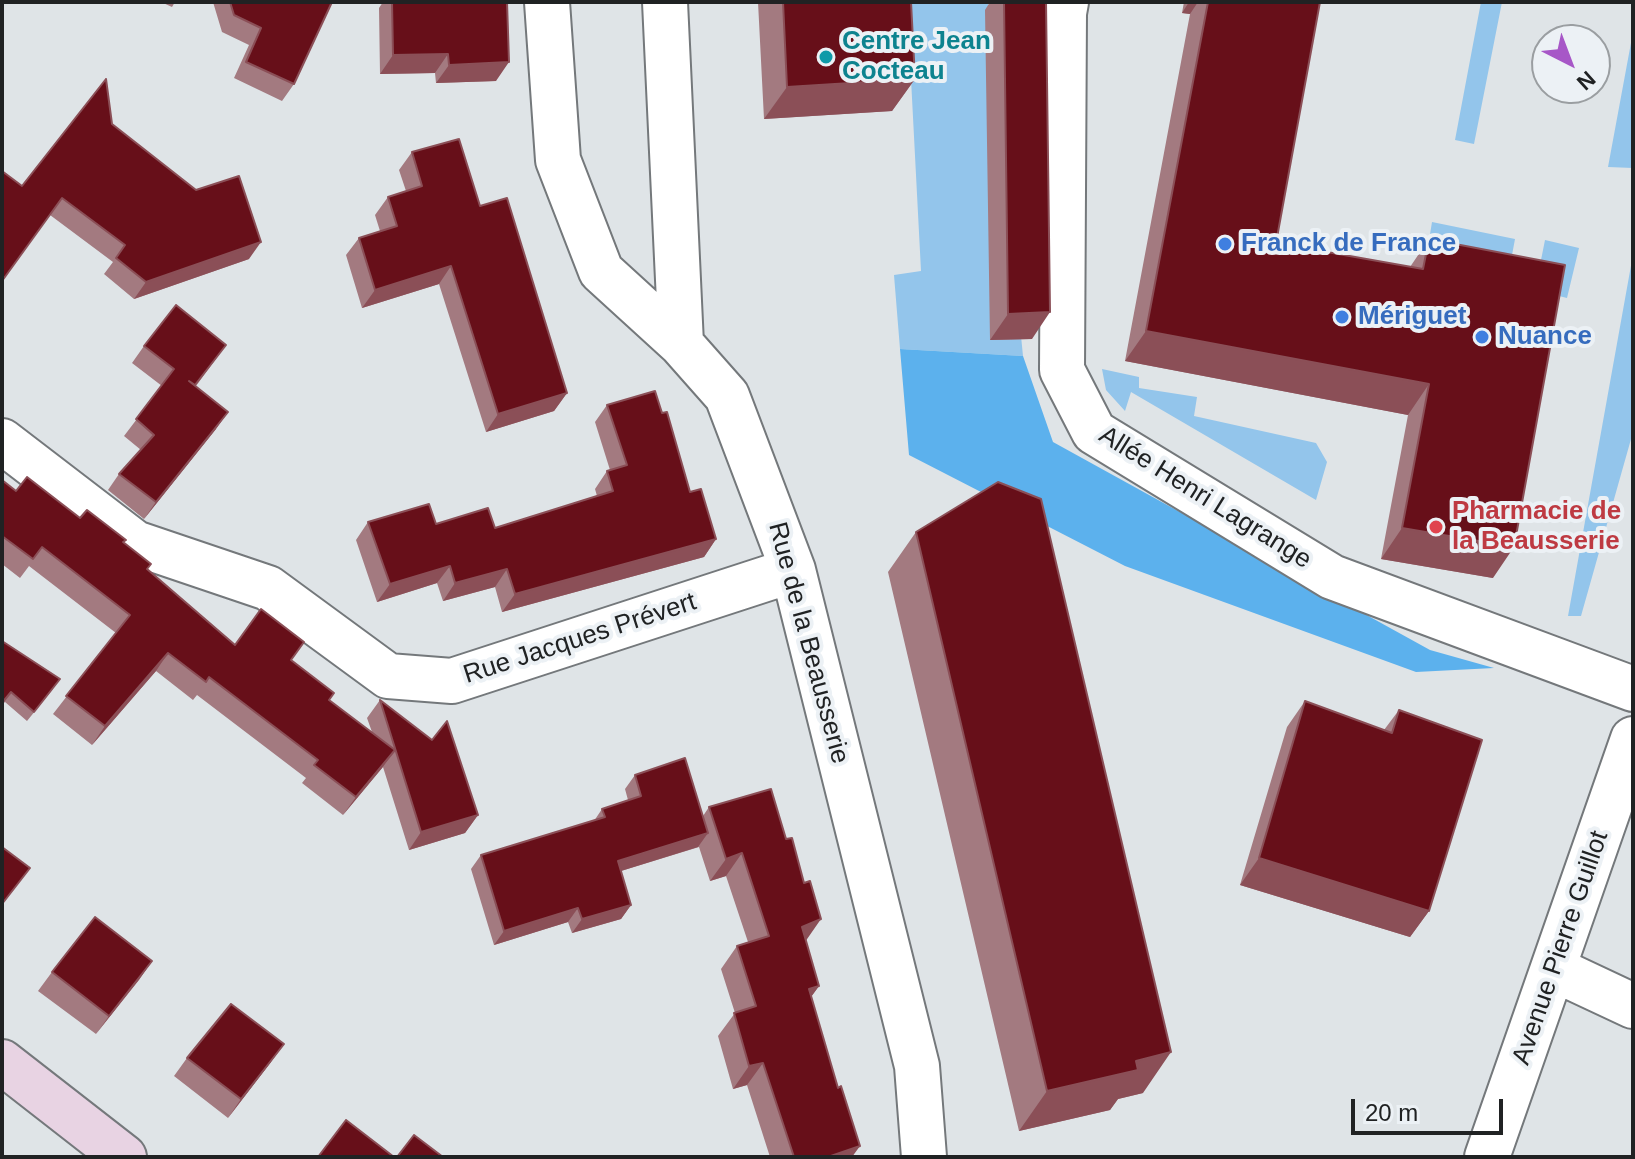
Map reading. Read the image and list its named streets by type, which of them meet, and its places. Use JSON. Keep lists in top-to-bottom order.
{
  "streets": {
    "street": [
      "Allée Henri Lagrange",
      "Rue Jacques Prévert",
      "Rue de la Beausserie",
      "Avenue Pierre Guillot"
    ]
  },
  "crossings": [
    ["Rue Jacques Prévert", "Rue de la Beausserie"]
  ],
  "places": [
    "Centre Jean Cocteau",
    "Franck de France",
    "Mériguet",
    "Nuance",
    "Pharmacie de la Beausserie"
  ],
  "scale_bar": "20 m",
  "north": "bottom right"
}
